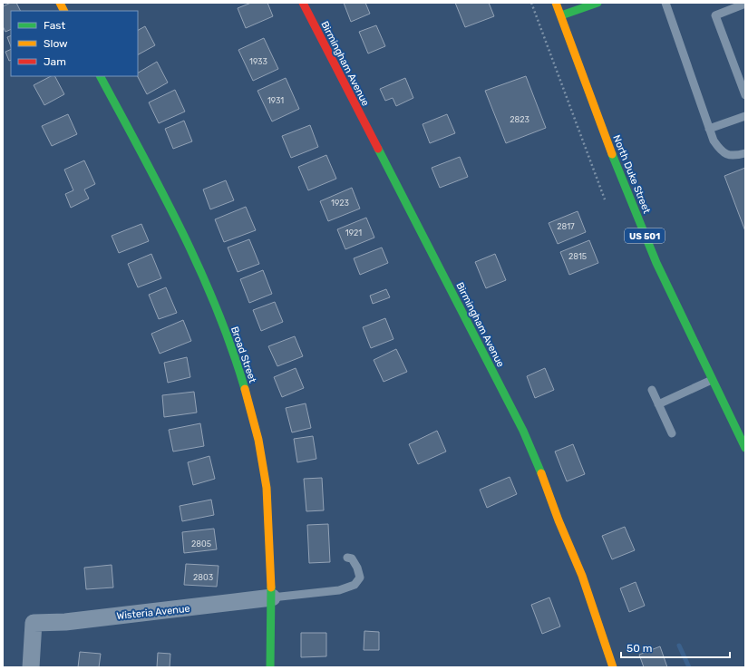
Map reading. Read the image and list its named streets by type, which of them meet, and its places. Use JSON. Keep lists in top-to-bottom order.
{
  "streets": {
    "main road": [
      "Birmingham Avenue",
      "North Duke Street",
      "US 501",
      "Broad Street"
    ],
    "street": ["Wisteria Avenue"]
  },
  "crossings": [
    ["Broad Street", "Wisteria Avenue"]
  ],
  "house_numbers": [
    "1933",
    "1931",
    "2823",
    "1923",
    "2817",
    "1921",
    "2815",
    "2805",
    "2803"
  ],
  "legend": ["Fast", "Slow", "Jam"],
  "scale_bar": "50 m"
}
